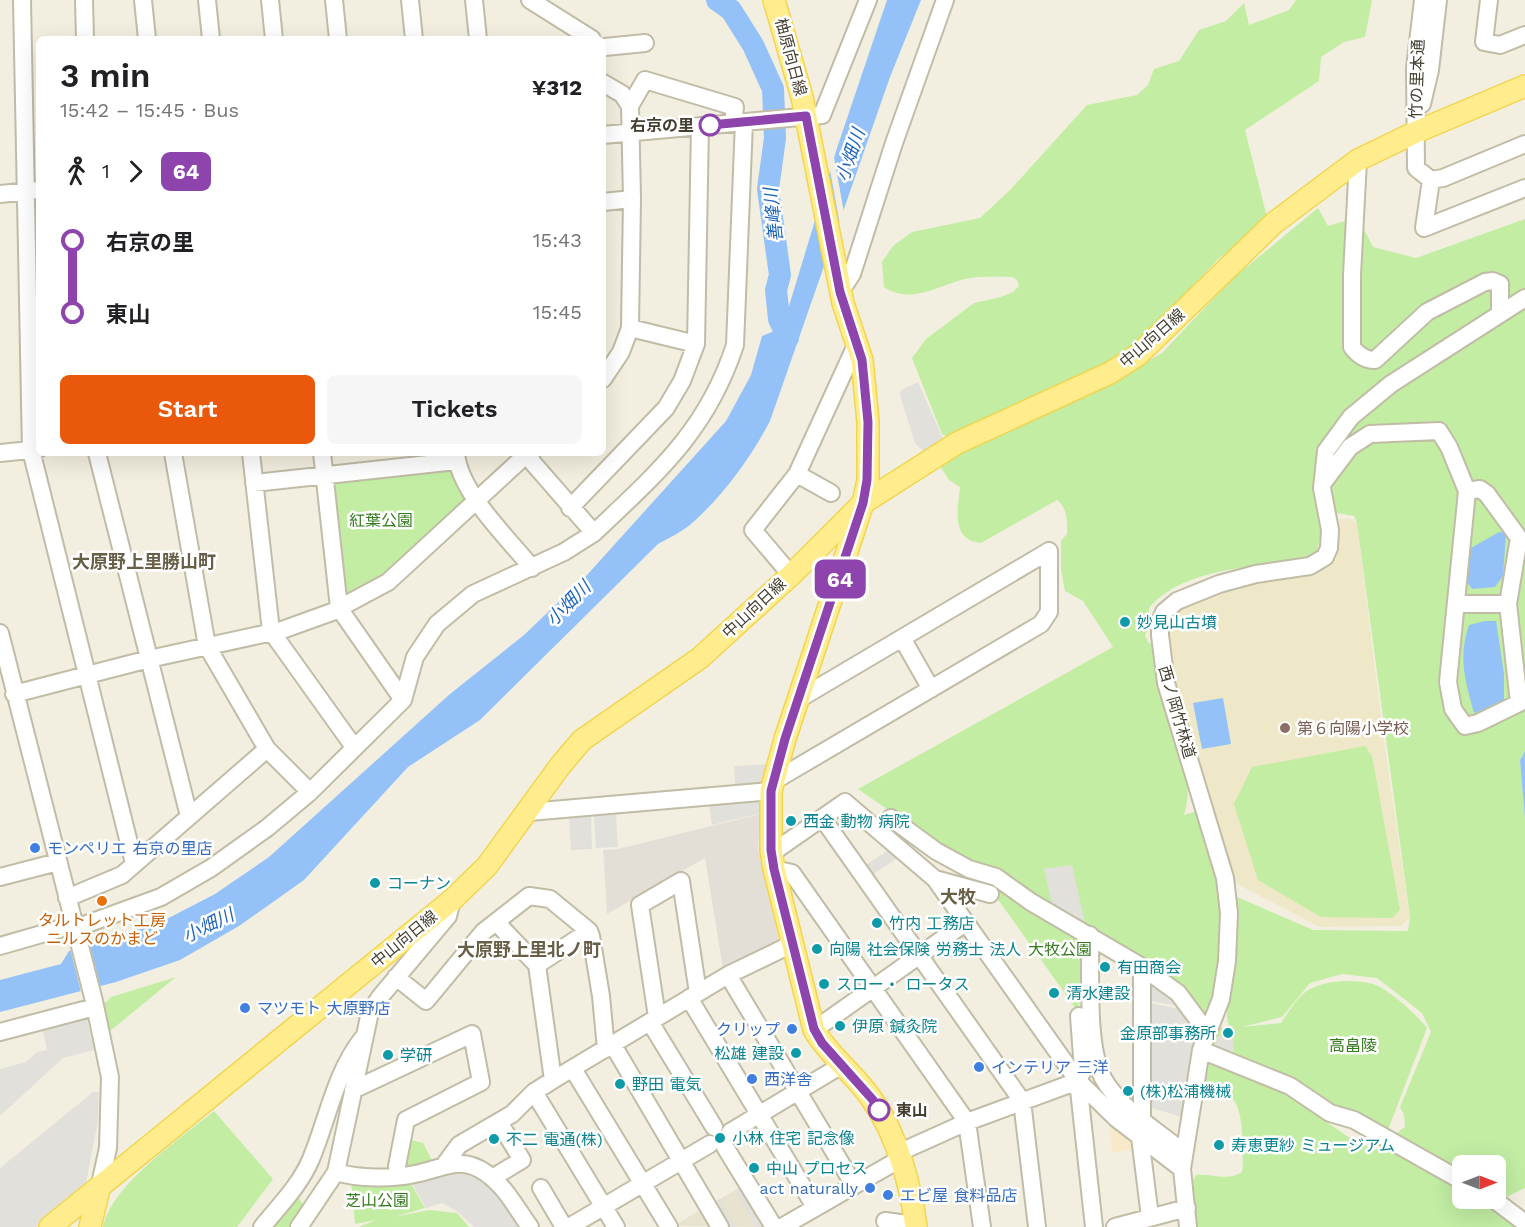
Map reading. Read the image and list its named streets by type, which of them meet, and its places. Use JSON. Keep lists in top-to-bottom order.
{
  "streets": {
    "main road": ["柚原向日線", "中山向日線"],
    "street": ["竹の里本通", "西ノ岡竹林道"]
  },
  "crossings": [
    ["柚原向日線", "中山向日線"],
    ["竹の里本通", "中山向日線"]
  ],
  "districts": ["大原野上里勝山町", "大牧", "大原野上里北ノ町"],
  "water": ["小畑川", "善峰川"],
  "parks": [
    "紅葉公園",
    "大牧公園",
    "高畠陵",
    "芝山公園"
  ],
  "places": [
    "右京の里",
    "妙見山古墳",
    "第６向陽小学校",
    "西金 動物 病院",
    "モンペリエ 右京の里店",
    "コーナン",
    "タルトレット工房 ニルスのかまど",
    "竹内 工務店",
    "向陽 社会保険 労務士 法人",
    "有田商会",
    "スロー・ ロータス",
    "清水建設",
    "マツモト 大原野店",
    "伊原 鍼灸院",
    "クリップ",
    "金原部事務所",
    "松雄 建設",
    "学研",
    "インテリア 三洋",
    "西洋舎",
    "野田 電気",
    "(株)松浦機械",
    "東山",
    "小林 住宅 記念像",
    "不二 電通(株)",
    "寿恵更紗 ミュージアム",
    "中山 プロセス",
    "act naturally",
    "エビ屋 食料品店"
  ],
  "lines": ["bus line 64"],
  "north": "right",
  "page": {
    "on_map": "64",
    "heading": ["3 min", "15:42 – 15:45 · Bus", "¥312"],
    "legs": ["1", "64"],
    "list": [
      {
        "name": "右京の里",
        "value": "15:43"
      },
      {
        "name": "東山",
        "value": "15:45"
      }
    ],
    "buttons": ["Start", "Tickets"]
  }
}
